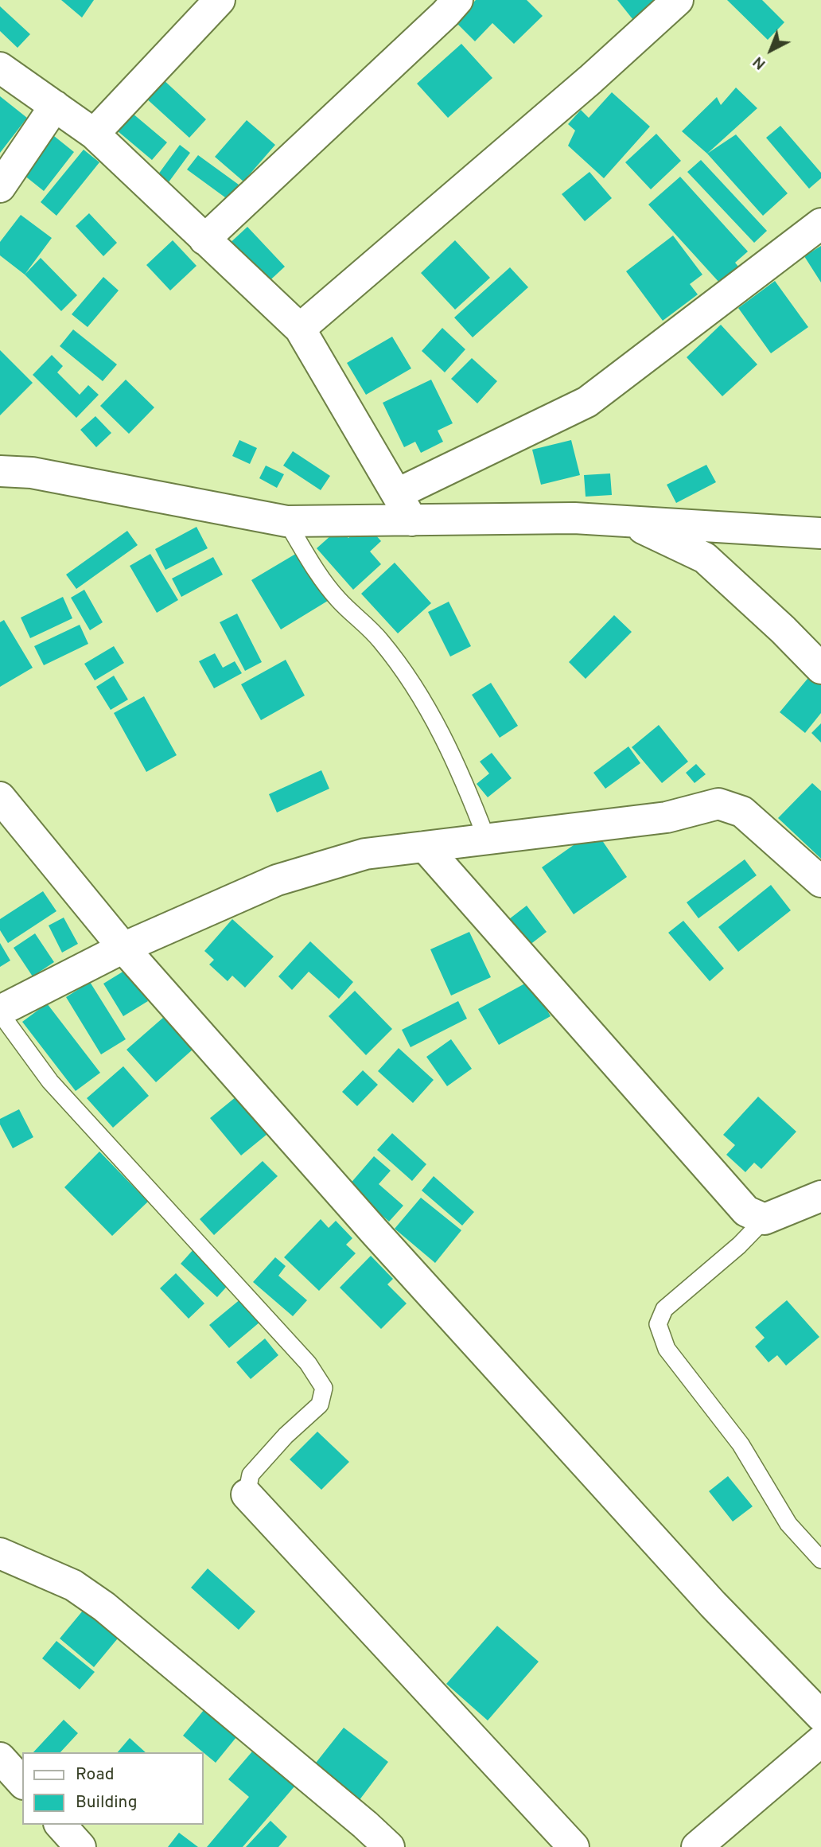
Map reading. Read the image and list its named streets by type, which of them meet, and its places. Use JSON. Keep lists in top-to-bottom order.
{
  "legend": ["Road", "Building"],
  "north": "bottom left"
}
